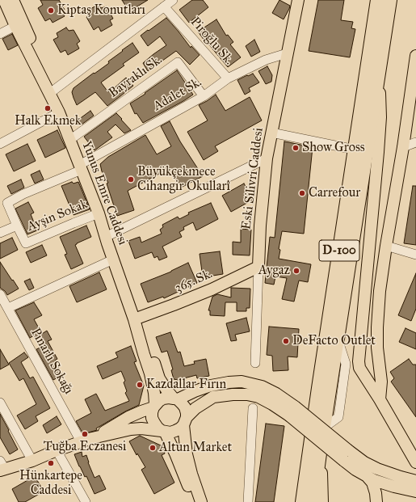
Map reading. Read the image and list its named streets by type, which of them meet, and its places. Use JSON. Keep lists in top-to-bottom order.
{
  "streets": {
    "highway": ["D-100"],
    "main road": ["Eski Silivri Caddesi", "Yunus Emre Caddesi", "365. Sk."],
    "street": [
      "Piroğlu Sk.",
      "Bayraklı Sk.",
      "Adalet Sk.",
      "Ayşin Sokak",
      "Pınarlı Sokağı"
    ]
  },
  "crossings": [
    ["Piroğlu Sk.", "Adalet Sk."],
    ["Bayraklı Sk.", "Adalet Sk."],
    ["Adalet Sk.", "Eski Silivri Caddesi"],
    ["Adalet Sk.", "Yunus Emre Caddesi"],
    ["Adalet Sk.", "Ayşin Sokak"],
    ["Eski Silivri Caddesi", "365. Sk."],
    ["Yunus Emre Caddesi", "Ayşin Sokak"],
    ["Yunus Emre Caddesi", "365. Sk."]
  ],
  "places": [
    "Kiptaş Konutları",
    "Halk Ekmek",
    "Show Gross",
    "Büyükçekmece Cihangir Okullarî",
    "Carrefour",
    "Aygaz",
    "DeFacto Outlet",
    "Kazdallar Fırın",
    "Tuğba Eczanesi",
    "Altun Market",
    "Hünkartepe Caddesi"
  ]
}
